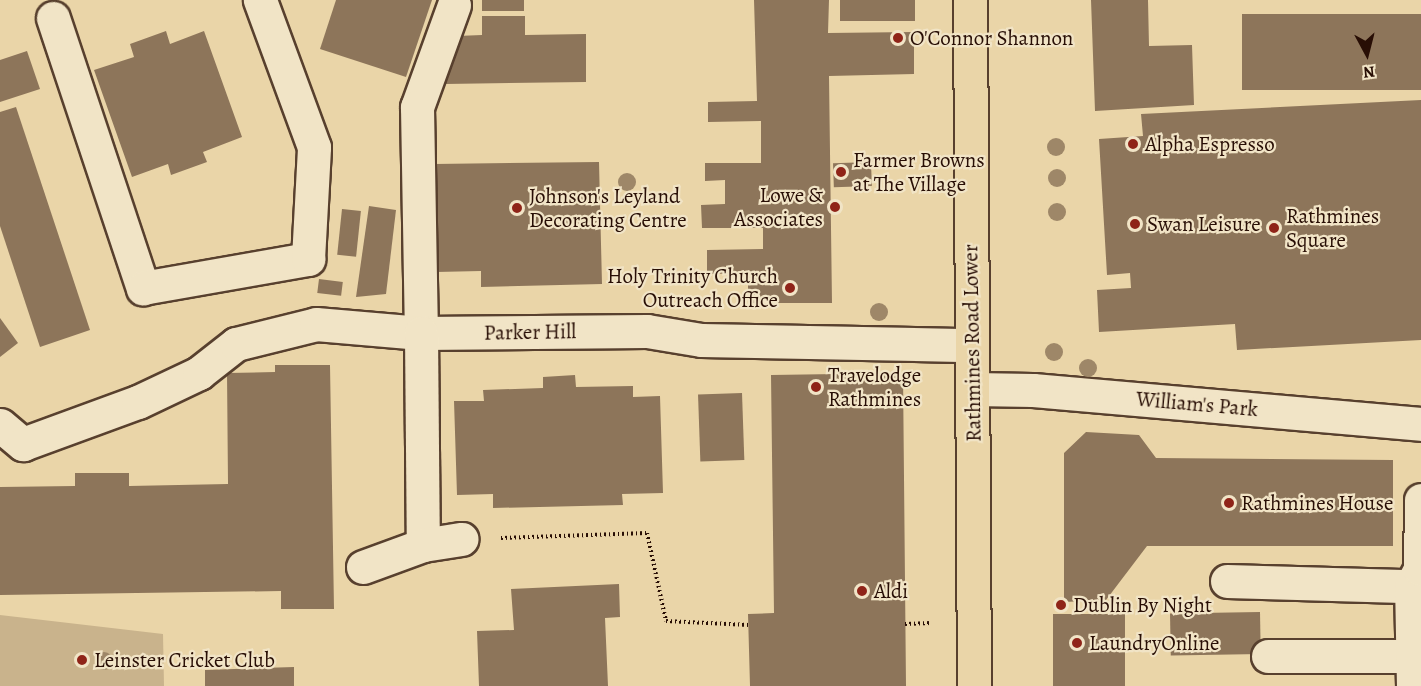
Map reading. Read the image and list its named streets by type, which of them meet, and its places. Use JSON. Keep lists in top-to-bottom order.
{
  "streets": {
    "main road": ["Rathmines Road Lower"],
    "street": ["Parker Hill", "William's Park"]
  },
  "crossings": [
    ["Parker Hill", "Rathmines Road Lower"],
    ["Rathmines Road Lower", "William's Park"]
  ],
  "places": [
    "O'Connor Shannon",
    "Alpha Espresso",
    "Farmer Browns at The Village",
    "Lowe & Associates",
    "Johnson's Leyland Decorating Centre",
    "Swan Leisure",
    "Rathmines Square",
    "Holy Trinity Church Outreach Office",
    "Travelodge Rathmines",
    "Rathmines House",
    "Aldi",
    "Dublin By Night",
    "LaundryOnline",
    "Leinster Cricket Club"
  ],
  "north": "bottom"
}
